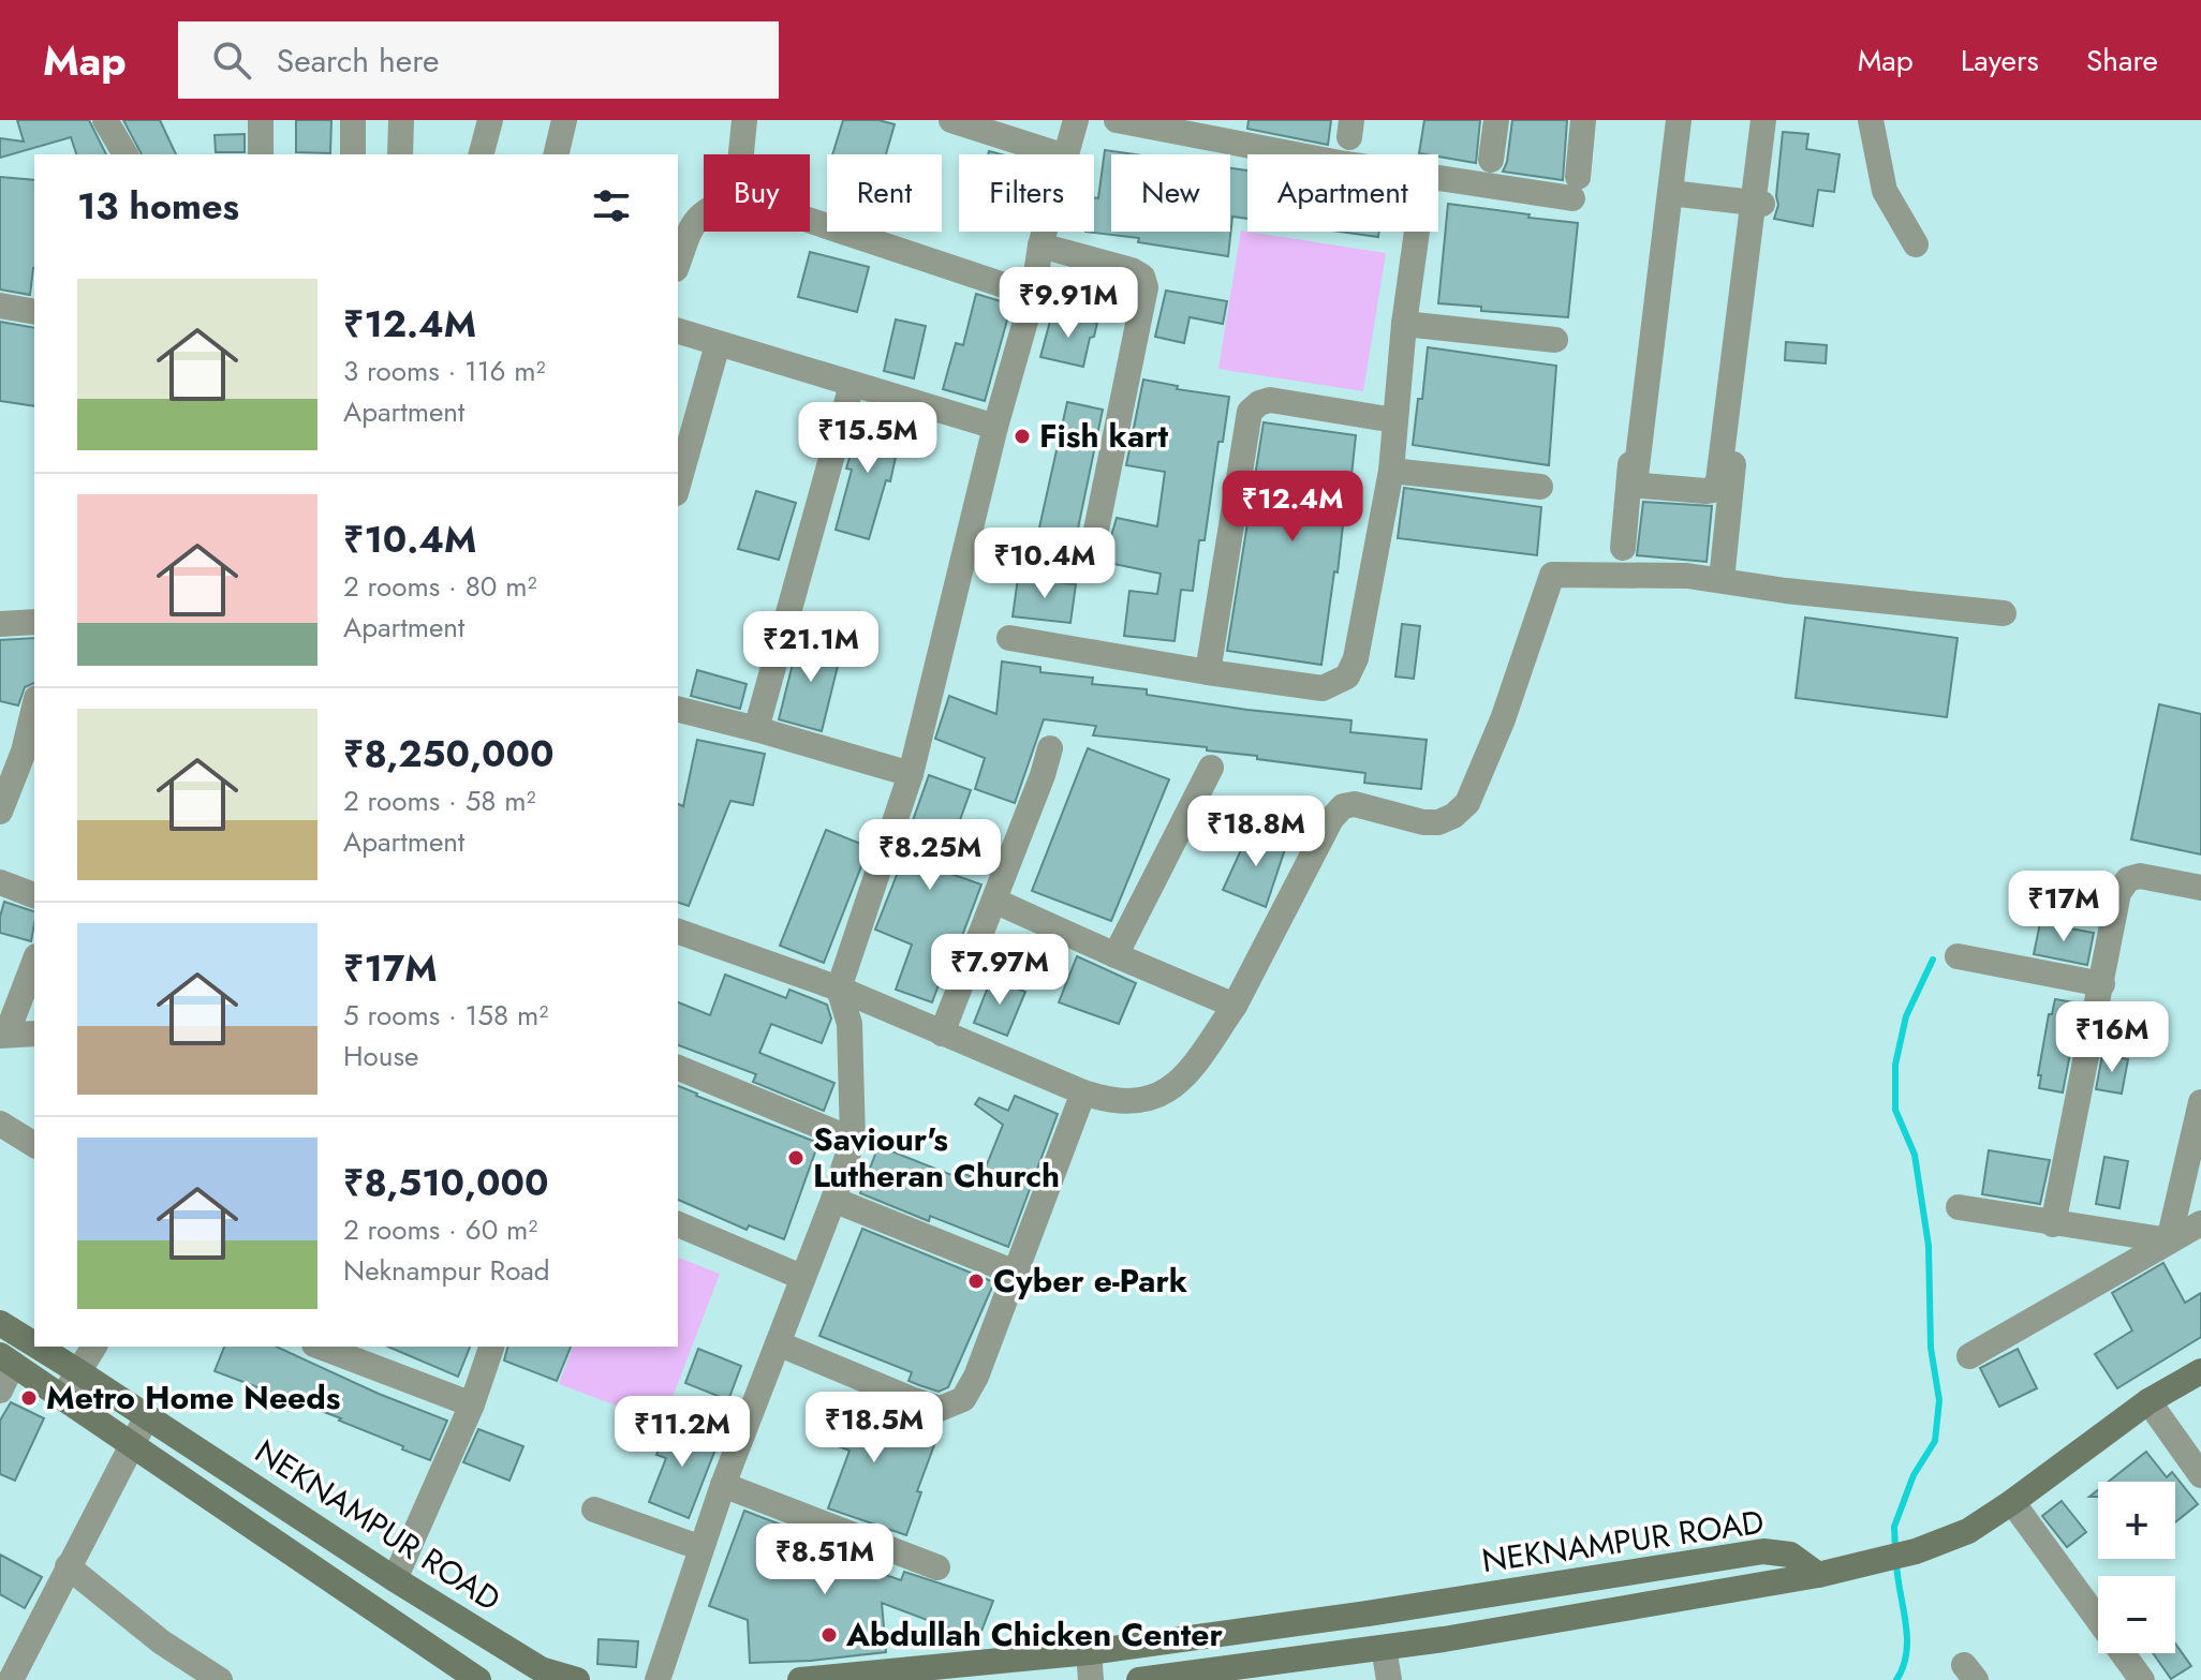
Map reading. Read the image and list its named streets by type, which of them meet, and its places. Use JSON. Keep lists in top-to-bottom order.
{
  "streets": {
    "street": ["NEKNAMPUR ROAD"]
  },
  "places": [
    "Fish kart",
    "Saviour's Lutheran Church",
    "Cyber e-Park",
    "Metro Home Needs",
    "Abdullah Chicken Center"
  ],
  "page": {
    "header": "Map",
    "search": "Search here",
    "nav": ["Map", "Layers", "Share"],
    "chip": [
      "Buy",
      "Rent",
      "Filters",
      "New",
      "Apartment"
    ],
    "heading": "13 homes",
    "list": [
      {
        "name": "₹12.4M",
        "note": "3 rooms · 116 m² · Apartment"
      },
      {
        "name": "₹10.4M",
        "note": "2 rooms · 80 m² · Apartment"
      },
      {
        "name": "₹8,250,000",
        "note": "2 rooms · 58 m² · Apartment"
      },
      {
        "name": "₹17M",
        "note": "5 rooms · 158 m² · House"
      },
      {
        "name": "₹8,510,000",
        "note": "2 rooms · 60 m² · Neknampur Road"
      }
    ],
    "price": [
      "₹9.91M",
      "₹15.5M",
      "₹12.4M",
      "₹10.4M",
      "₹21.1M",
      "₹18.8M",
      "₹8.25M",
      "₹17M",
      "₹7.97M",
      "₹16M",
      "₹18.5M",
      "₹11.2M",
      "₹8.51M"
    ],
    "map_buttons": ["+", "−"]
  }
}
